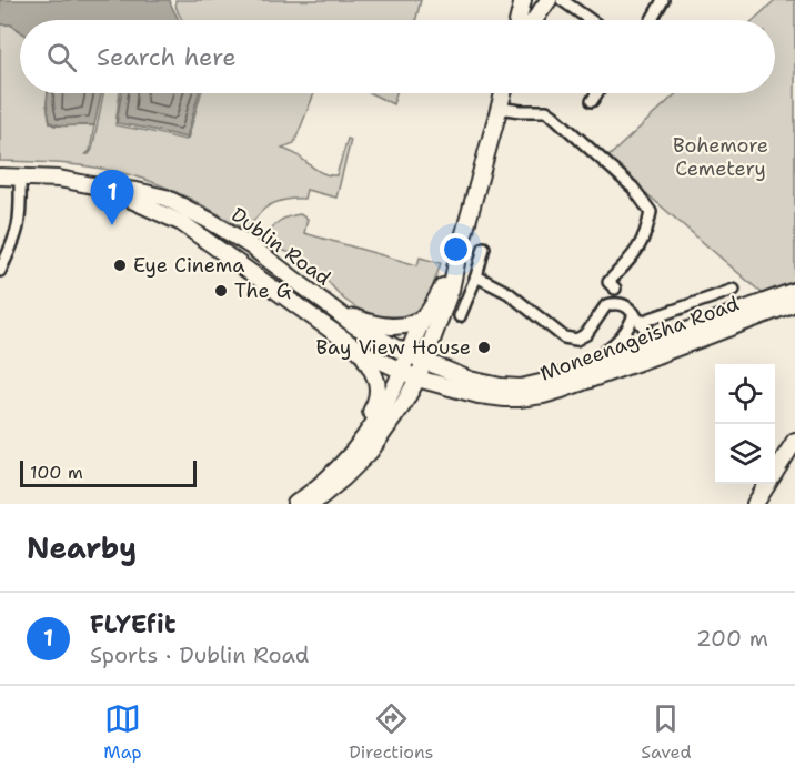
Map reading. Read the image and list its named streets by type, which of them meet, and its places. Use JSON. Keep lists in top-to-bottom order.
{
  "streets": {
    "main road": ["Dublin Road", "Moneenageisha Road"]
  },
  "crossings": [
    ["Dublin Road", "Moneenageisha Road"]
  ],
  "parks": ["Bohemore Cemetery"],
  "places": ["Eye Cinema", "The G", "Bay View House"],
  "scale_bar": "100 m",
  "page": {
    "search": "Search here",
    "pins": "1",
    "scale": "100 m",
    "heading": "Nearby",
    "list": [
      {
        "mark": "1",
        "name": "FLYEfit",
        "note": "Sports · Dublin Road",
        "value": "200 m"
      }
    ],
    "nav": ["Map", "Directions", "Saved"]
  }
}
